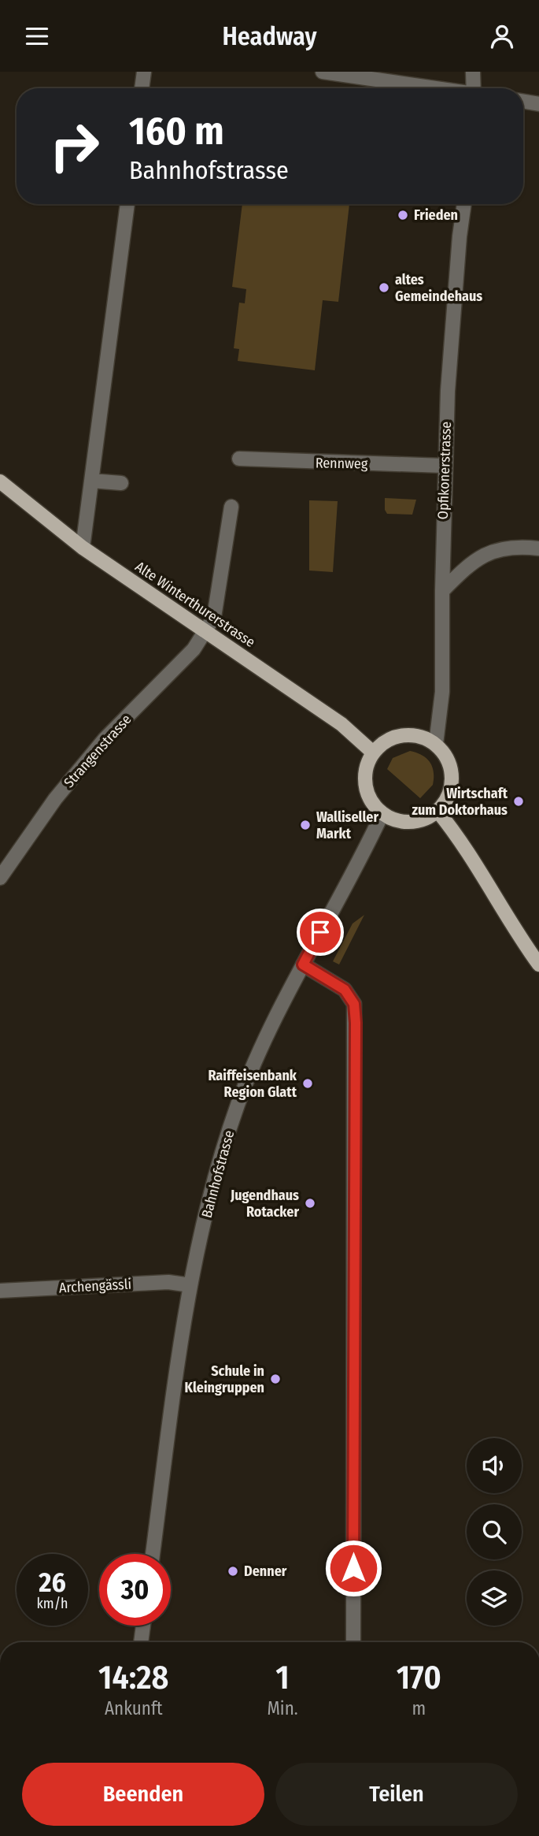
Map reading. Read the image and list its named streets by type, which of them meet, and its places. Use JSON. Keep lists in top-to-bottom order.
{
  "streets": {
    "main road": ["Alte Winterthurerstrasse"],
    "street": [
      "Rennweg",
      "Opfikonerstrasse",
      "Strangenstrasse",
      "Bahnhofstrasse",
      "Archengässli"
    ]
  },
  "crossings": [
    ["Rennweg", "Opfikonerstrasse"],
    ["Opfikonerstrasse", "Alte Winterthurerstrasse"],
    ["Opfikonerstrasse", "Bahnhofstrasse"],
    ["Alte Winterthurerstrasse", "Strangenstrasse"],
    ["Alte Winterthurerstrasse", "Bahnhofstrasse"],
    ["Bahnhofstrasse", "Archengässli"]
  ],
  "places": [
    "Frieden",
    "altes Gemeindehaus",
    "Wirtschaft zum Doktorhaus",
    "Walliseller Markt",
    "Raiffeisenbank Region Glatt",
    "Jugendhaus Rotacker",
    "Schule in Kleingruppen",
    "Denner"
  ],
  "page": {
    "header": "Headway",
    "turn": ["160 m", "Bahnhofstrasse"],
    "speed": "26 km/h",
    "limit": "30",
    "eta": [
      "14:28",
      "Ankunft",
      "1",
      "Min.",
      "170",
      "m"
    ],
    "buttons": ["Beenden", "Teilen"]
  }
}
